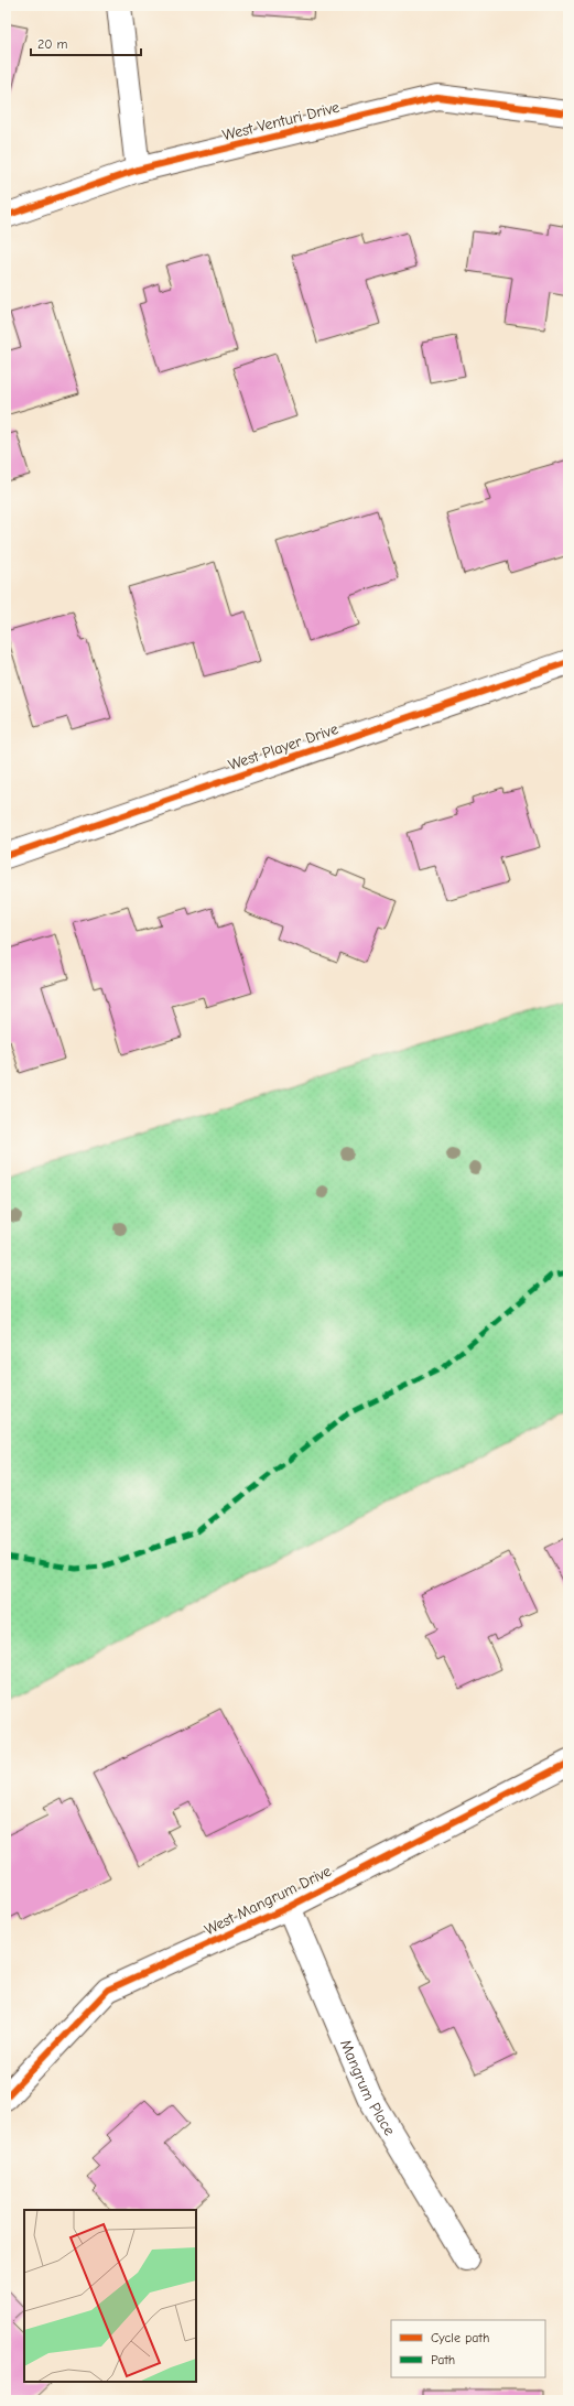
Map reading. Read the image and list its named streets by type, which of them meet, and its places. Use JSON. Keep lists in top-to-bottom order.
{
  "streets": {
    "street": [
      "West Venturi Drive",
      "West Player Drive",
      "West Mangrum Drive",
      "Mangrum Place"
    ]
  },
  "crossings": [
    ["West Mangrum Drive", "Mangrum Place"]
  ],
  "legend": ["Cycle path", "Path"],
  "scale_bar": "20 m"
}
